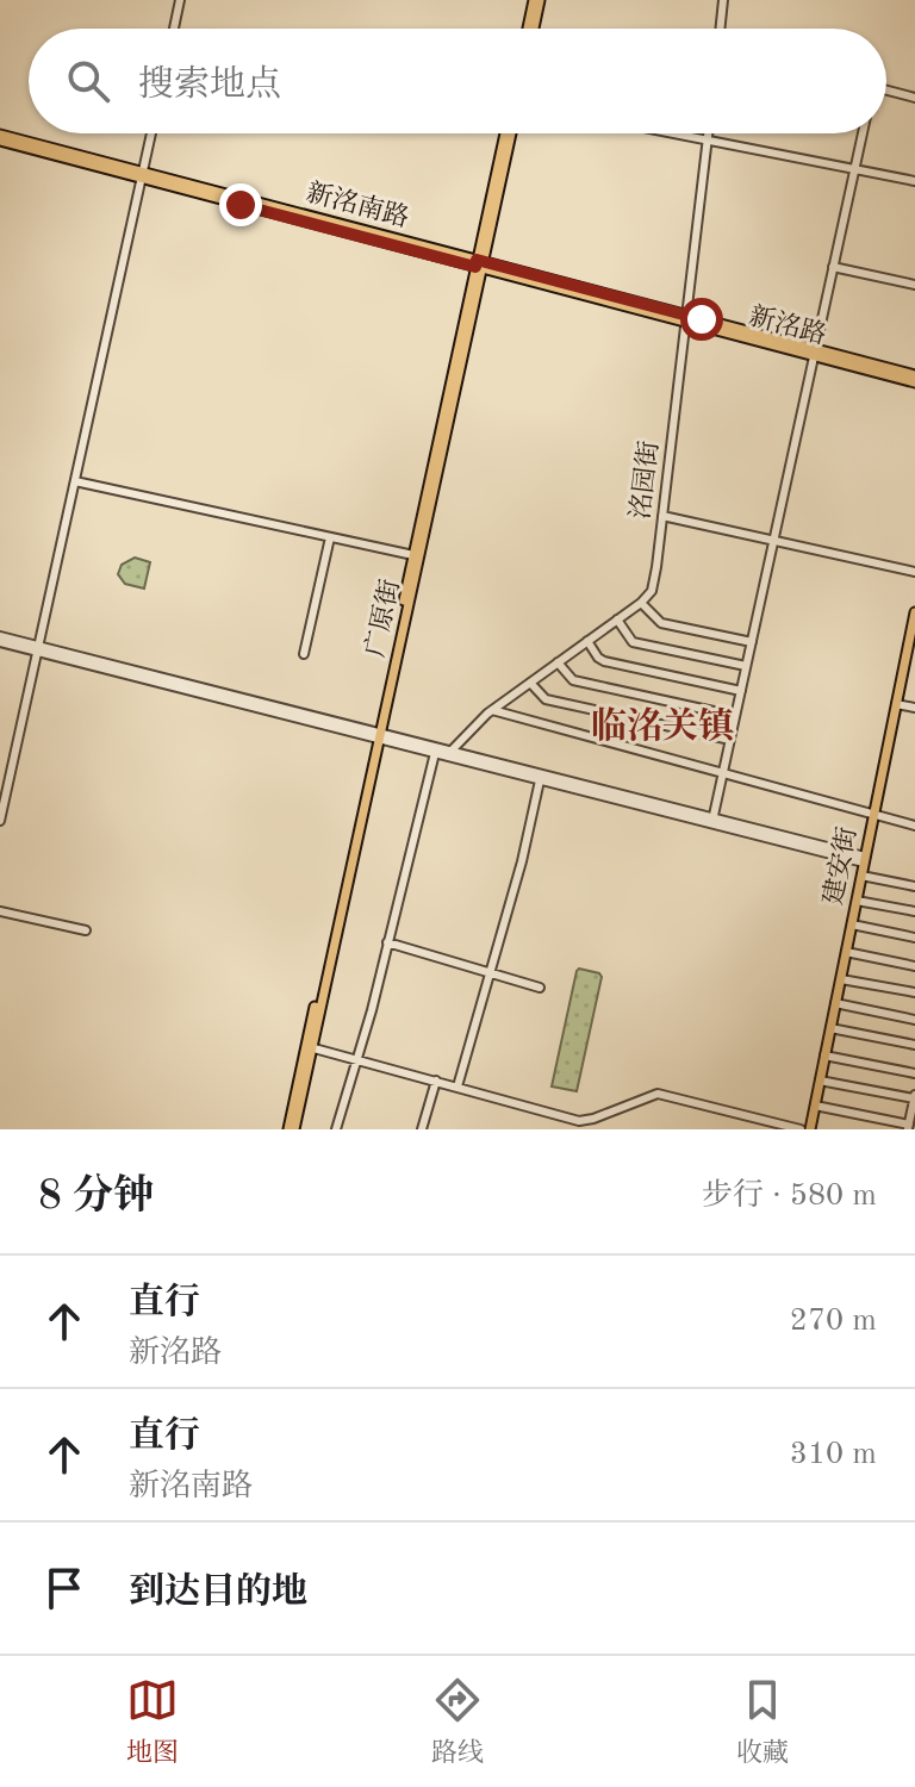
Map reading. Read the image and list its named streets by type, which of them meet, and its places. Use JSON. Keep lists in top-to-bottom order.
{
  "streets": {
    "main road": [
      "新洺南路",
      "新洺路",
      "广原街",
      "建安街"
    ],
    "street": ["洺园街"]
  },
  "crossings": [
    ["新洺南路", "新洺路"],
    ["新洺南路", "广原街"],
    ["新洺路", "洺园街"],
    ["新洺路", "广原街"]
  ],
  "districts": ["临洺关镇"],
  "page": {
    "search": "搜索地点",
    "heading": ["8 分钟", "步行 · 580 m"],
    "list": [
      ["直行", "新洺路", "270 m"],
      ["直行", "新洺南路", "310 m"],
      "到达目的地"
    ],
    "nav": ["地图", "路线", "收藏"]
  }
}
